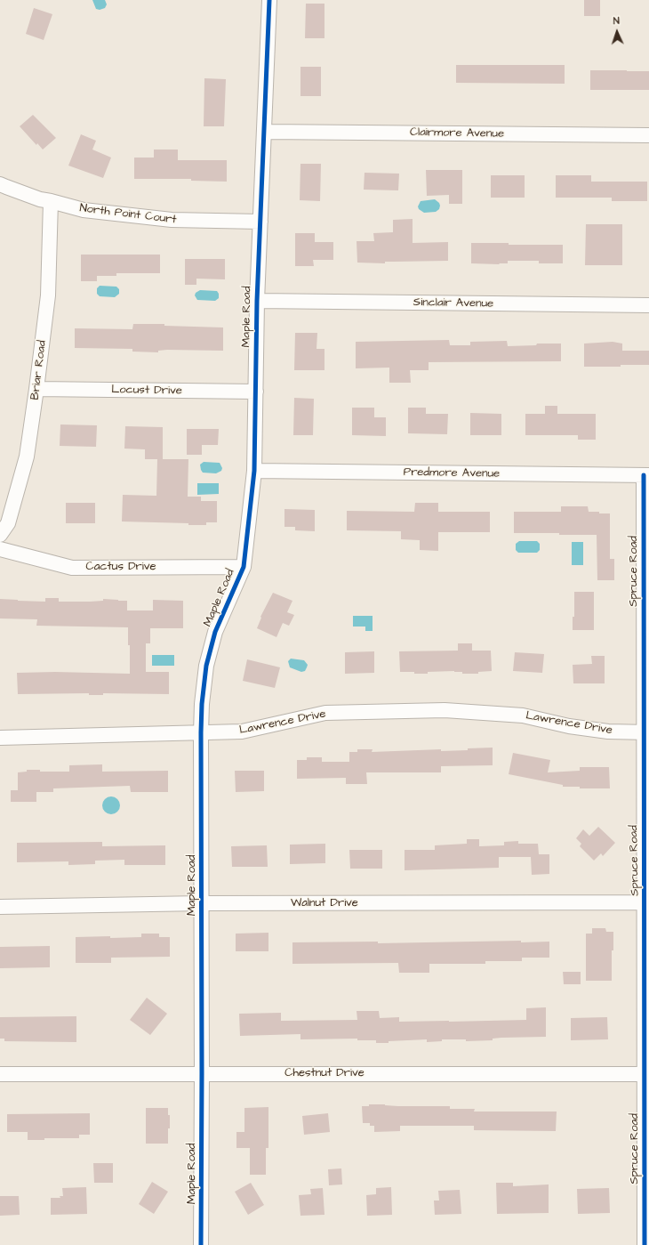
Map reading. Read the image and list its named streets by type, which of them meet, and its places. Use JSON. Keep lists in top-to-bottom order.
{
  "streets": {
    "street": [
      "Clairmore Avenue",
      "North Point Court",
      "Sinclair Avenue",
      "Maple Road",
      "Briar Road",
      "Locust Drive",
      "Predmore Avenue",
      "Cactus Drive",
      "Spruce Road",
      "Lawrence Drive",
      "Walnut Drive",
      "Chestnut Drive"
    ]
  },
  "crossings": [
    ["Clairmore Avenue", "Maple Road"],
    ["North Point Court", "Maple Road"],
    ["North Point Court", "Briar Road"],
    ["Sinclair Avenue", "Maple Road"],
    ["Maple Road", "Locust Drive"],
    ["Maple Road", "Predmore Avenue"],
    ["Maple Road", "Cactus Drive"],
    ["Maple Road", "Lawrence Drive"],
    ["Maple Road", "Walnut Drive"],
    ["Maple Road", "Chestnut Drive"],
    ["Briar Road", "Locust Drive"],
    ["Predmore Avenue", "Spruce Road"],
    ["Spruce Road", "Lawrence Drive"],
    ["Spruce Road", "Walnut Drive"],
    ["Spruce Road", "Chestnut Drive"]
  ],
  "north": "top"
}
